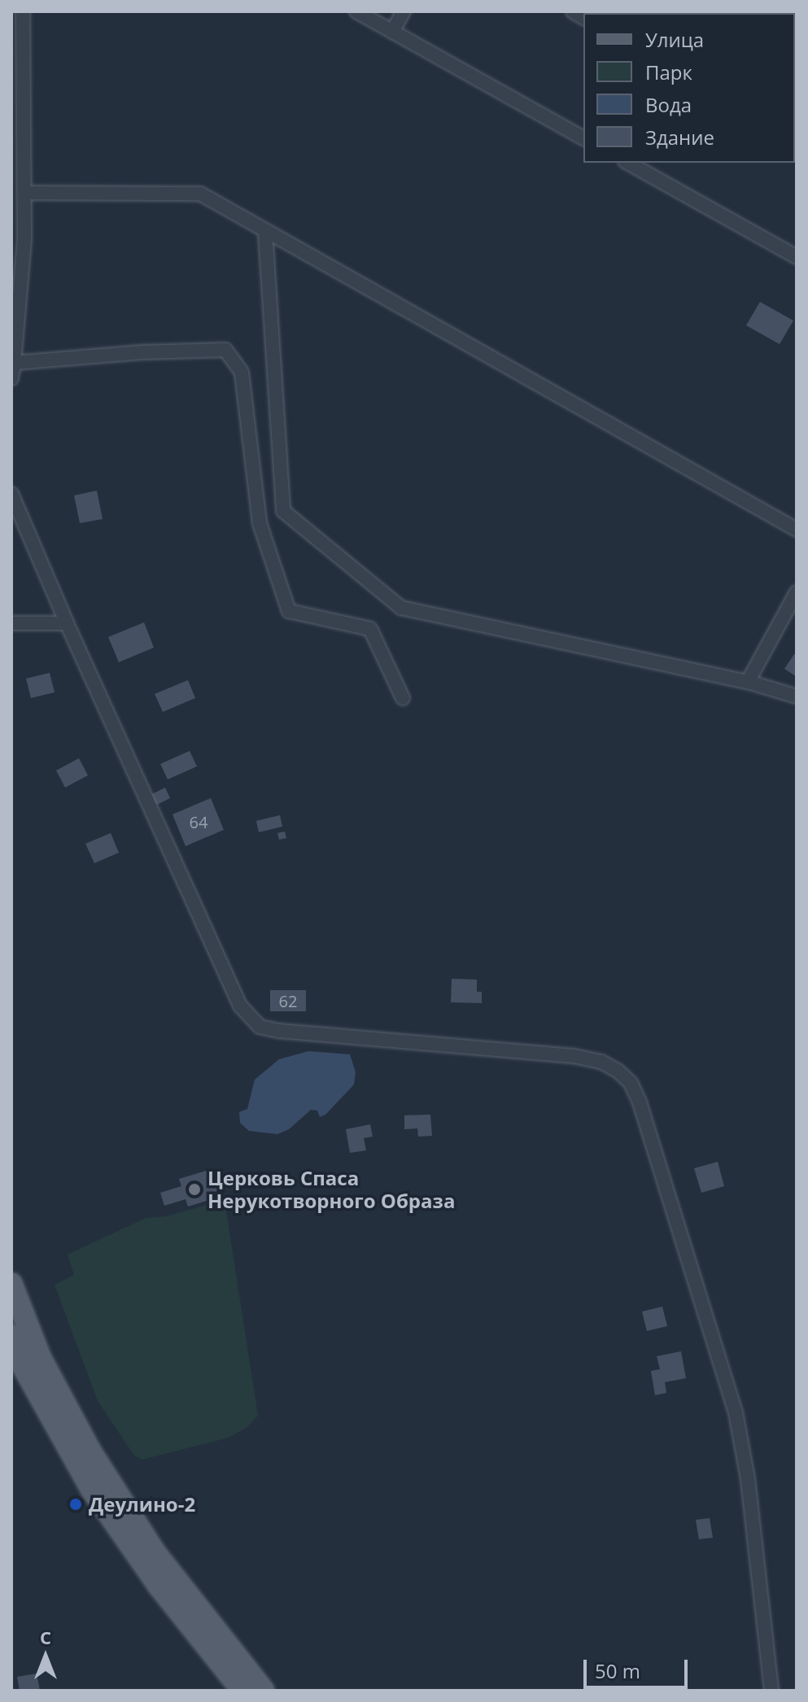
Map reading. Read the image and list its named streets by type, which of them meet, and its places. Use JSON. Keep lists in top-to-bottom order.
{
  "places": ["Церковь Спаса Нерукотворного Образа", "Деулино-2"],
  "house_numbers": ["64", "62"],
  "legend": [
    "Улица",
    "Парк",
    "Вода",
    "Здание"
  ],
  "scale_bar": "50 m",
  "north": "top"
}
